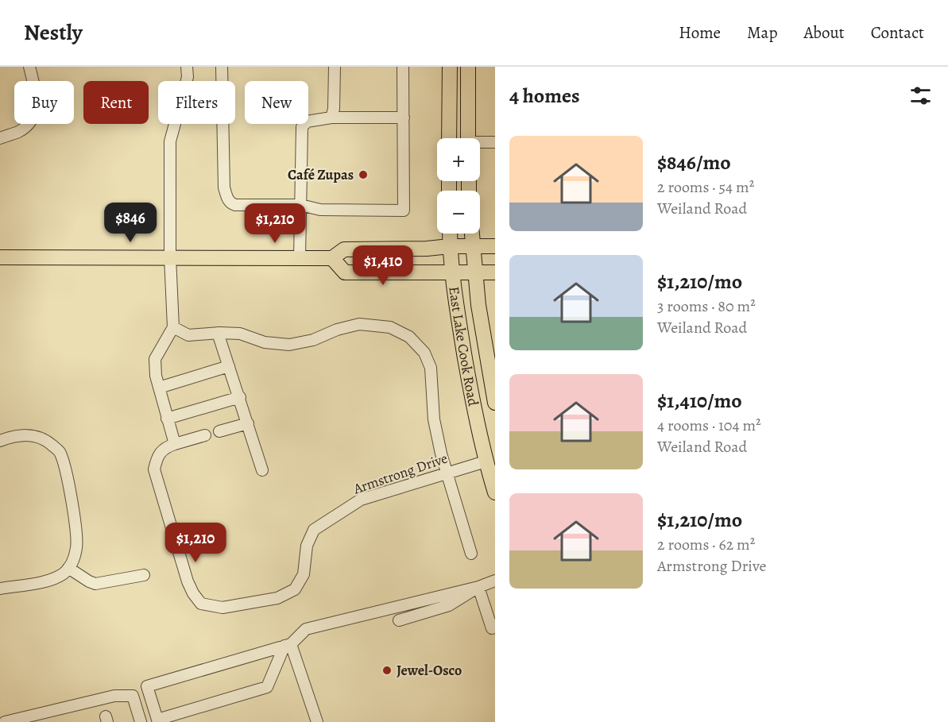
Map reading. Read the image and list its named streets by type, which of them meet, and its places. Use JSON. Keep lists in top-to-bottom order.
{
  "streets": {
    "main road": ["East Lake Cook Road"],
    "street": ["Armstrong Drive"]
  },
  "crossings": [
    ["East Lake Cook Road", "Armstrong Drive"]
  ],
  "places": ["Café Zupas", "Jewel-Osco"],
  "page": {
    "header": "Nestly",
    "nav": [
      "Home",
      "Map",
      "About",
      "Contact"
    ],
    "heading": "4 homes",
    "chip": [
      "Buy",
      "Rent",
      "Filters",
      "New"
    ],
    "list": [
      {
        "name": "$846/mo",
        "note": "2 rooms · 54 m² · Weiland Road"
      },
      {
        "name": "$1,210/mo",
        "note": "3 rooms · 80 m² · Weiland Road"
      },
      {
        "name": "$1,410/mo",
        "note": "4 rooms · 104 m² · Weiland Road"
      },
      {
        "name": "$1,210/mo",
        "note": "2 rooms · 62 m² · Armstrong Drive"
      }
    ],
    "map_buttons": ["+", "−"],
    "price": [
      "$846",
      "$1,210",
      "$1,410",
      "$1,210"
    ]
  }
}
